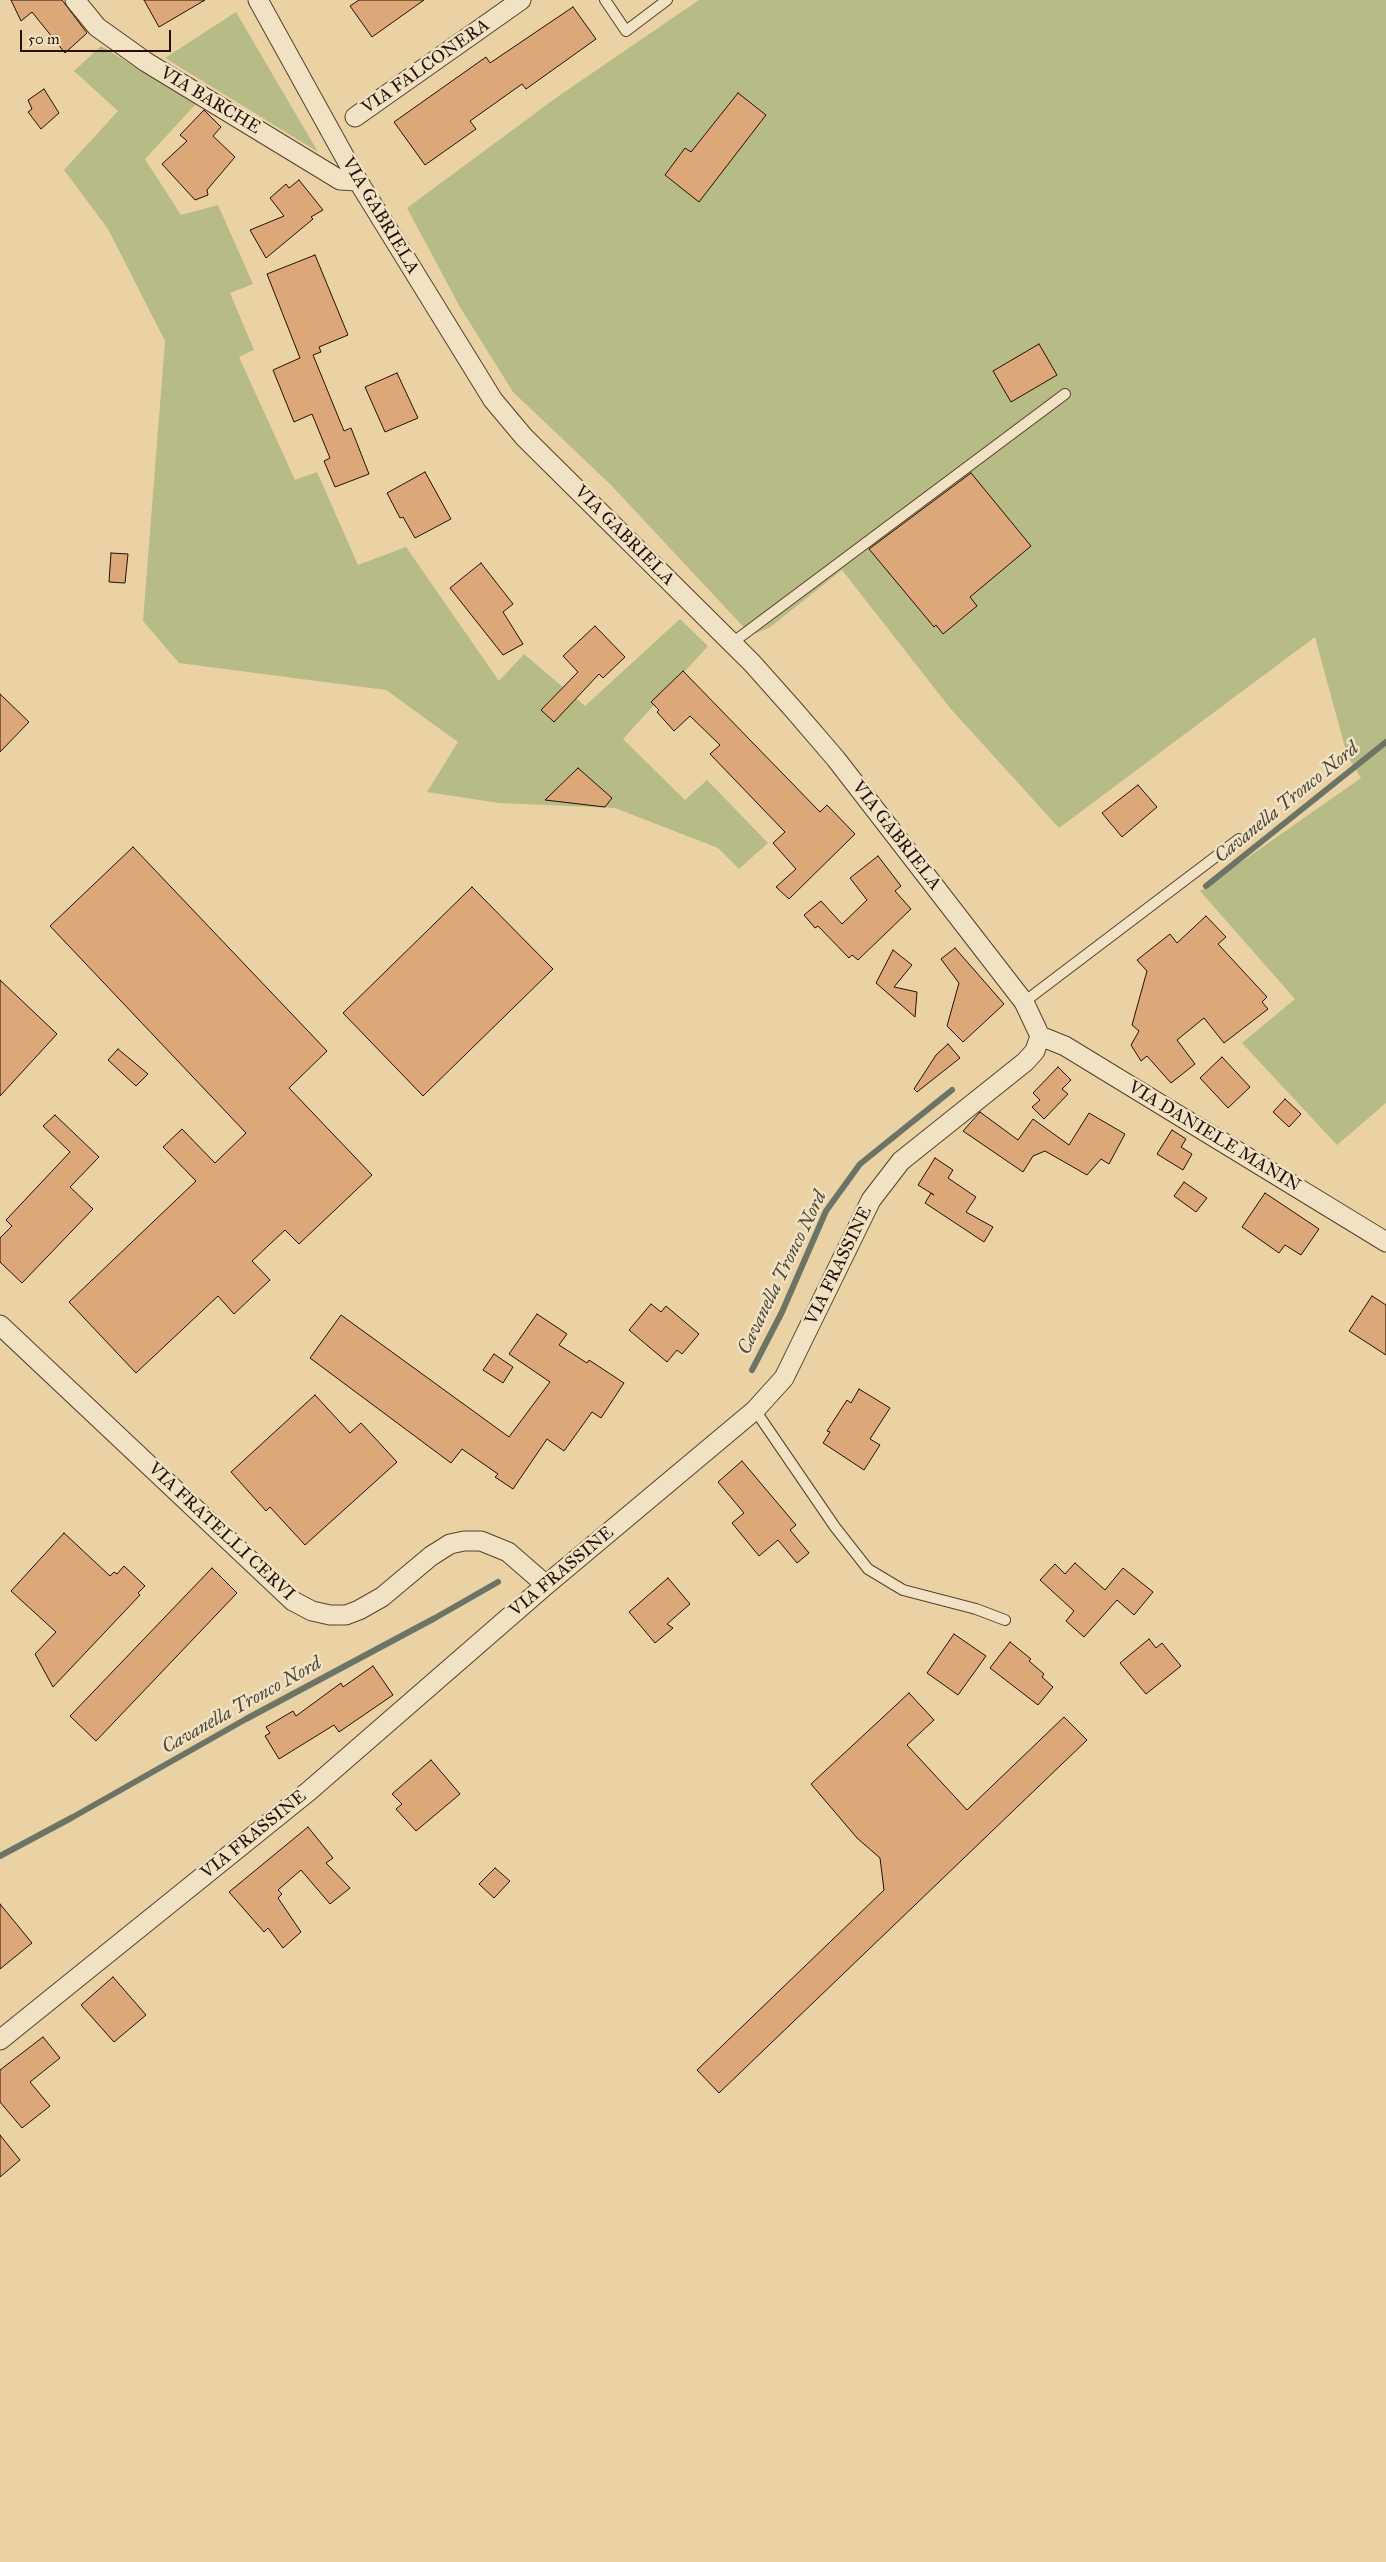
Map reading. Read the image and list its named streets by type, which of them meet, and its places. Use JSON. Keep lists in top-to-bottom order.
{
  "streets": {
    "street": [
      "VIA FALCONERA",
      "VIA BARCHE",
      "VIA GABRIELA",
      "VIA DANIELE MANIN",
      "VIA FRASSINE",
      "VIA FRATELLI CERVI"
    ]
  },
  "crossings": [
    ["VIA BARCHE", "VIA GABRIELA"],
    ["VIA GABRIELA", "VIA DANIELE MANIN"],
    ["VIA GABRIELA", "VIA FRASSINE"],
    ["VIA DANIELE MANIN", "VIA FRASSINE"],
    ["VIA FRASSINE", "VIA FRATELLI CERVI"]
  ],
  "water": ["Cavanella Tronco Nord"],
  "scale_bar": "50 m"
}
